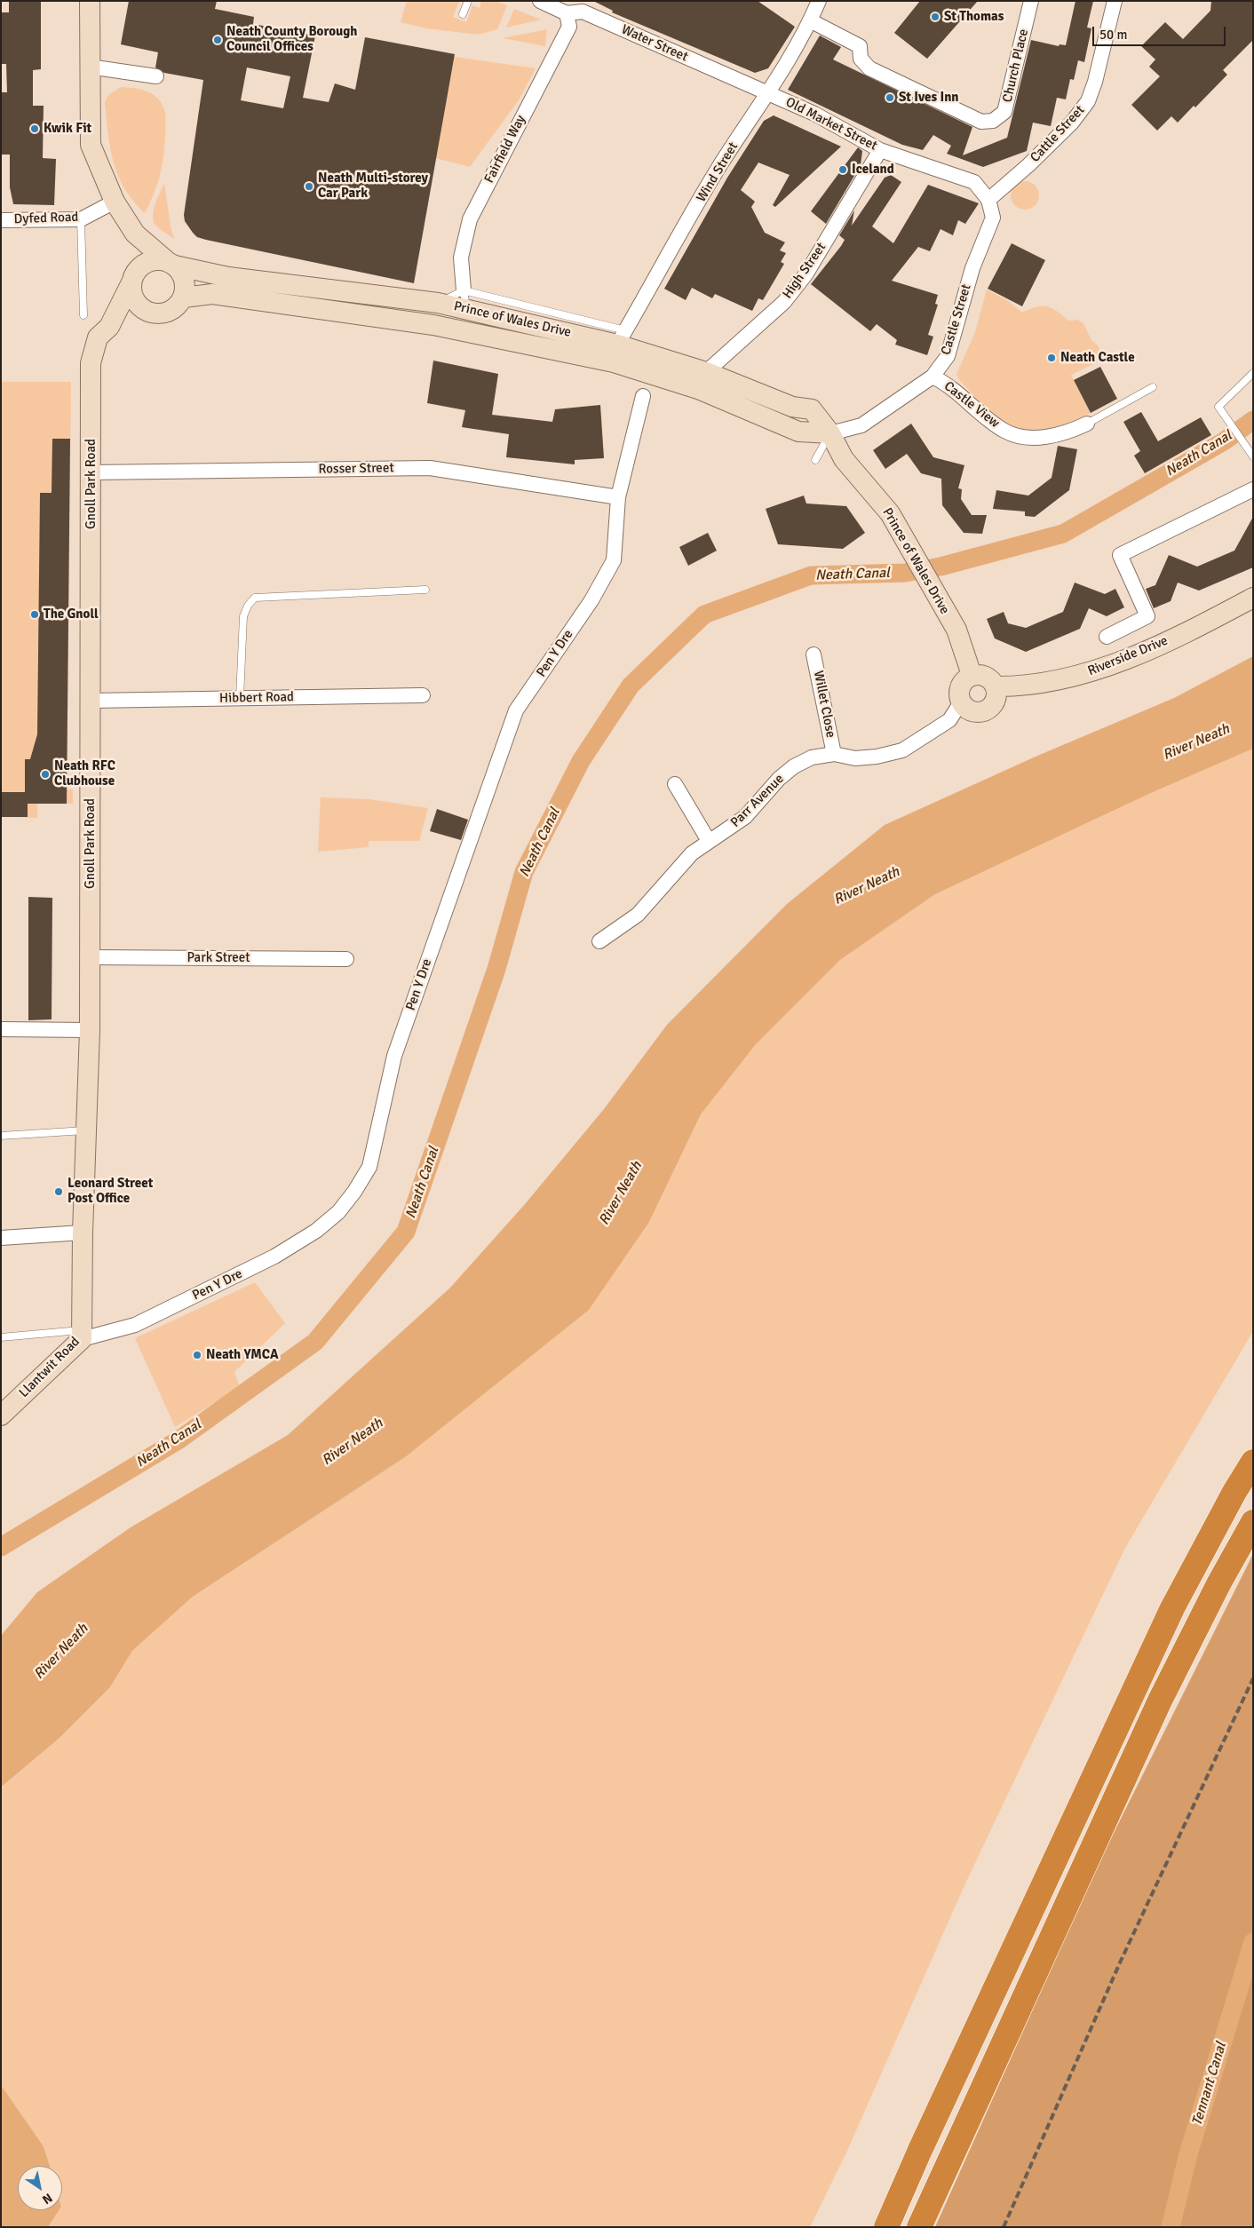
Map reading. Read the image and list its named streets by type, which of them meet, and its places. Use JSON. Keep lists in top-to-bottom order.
{
  "streets": {
    "main road": [
      "Prince of Wales Drive",
      "Gnoll Park Road",
      "Riverside Drive",
      "Llantwit Road"
    ],
    "street": [
      "Water Street",
      "Church Place",
      "Old Market Street",
      "Cattle Street",
      "Fairfield Way",
      "Wind Street",
      "Dyfed Road",
      "High Street",
      "Castle Street",
      "Castle View",
      "Rosser Street",
      "Pen Y Dre",
      "Hibbert Road",
      "Willet Close",
      "Parr Avenue",
      "Park Street"
    ]
  },
  "crossings": [
    ["Water Street", "Old Market Street"],
    ["Water Street", "Fairfield Way"],
    ["Water Street", "Wind Street"],
    ["Church Place", "Wind Street"],
    ["Old Market Street", "Cattle Street"],
    ["Old Market Street", "Wind Street"],
    ["Old Market Street", "High Street"],
    ["Old Market Street", "Castle Street"],
    ["Cattle Street", "Castle Street"],
    ["Fairfield Way", "Prince of Wales Drive"],
    ["Wind Street", "Prince of Wales Drive"],
    ["High Street", "Prince of Wales Drive"],
    ["Prince of Wales Drive", "Castle Street"],
    ["Prince of Wales Drive", "Gnoll Park Road"],
    ["Prince of Wales Drive", "Riverside Drive"],
    ["Prince of Wales Drive", "Parr Avenue"],
    ["Castle Street", "Castle View"],
    ["Rosser Street", "Gnoll Park Road"],
    ["Rosser Street", "Pen Y Dre"],
    ["Gnoll Park Road", "Hibbert Road"],
    ["Gnoll Park Road", "Park Street"],
    ["Gnoll Park Road", "Llantwit Road"],
    ["Pen Y Dre", "Llantwit Road"],
    ["Riverside Drive", "Parr Avenue"],
    ["Willet Close", "Parr Avenue"]
  ],
  "water": ["Neath Canal", "River Neath", "Tennant Canal"],
  "places": [
    "St Thomas",
    "Neath County Borough Council Offices",
    "St Ives Inn",
    "Kwik Fit",
    "Iceland",
    "Neath Multi-storey Car Park",
    "Neath Castle",
    "The Gnoll",
    "Neath RFC Clubhouse",
    "Leonard Street Post Office",
    "Neath YMCA"
  ],
  "scale_bar": "50 m",
  "north": "bottom right"
}
